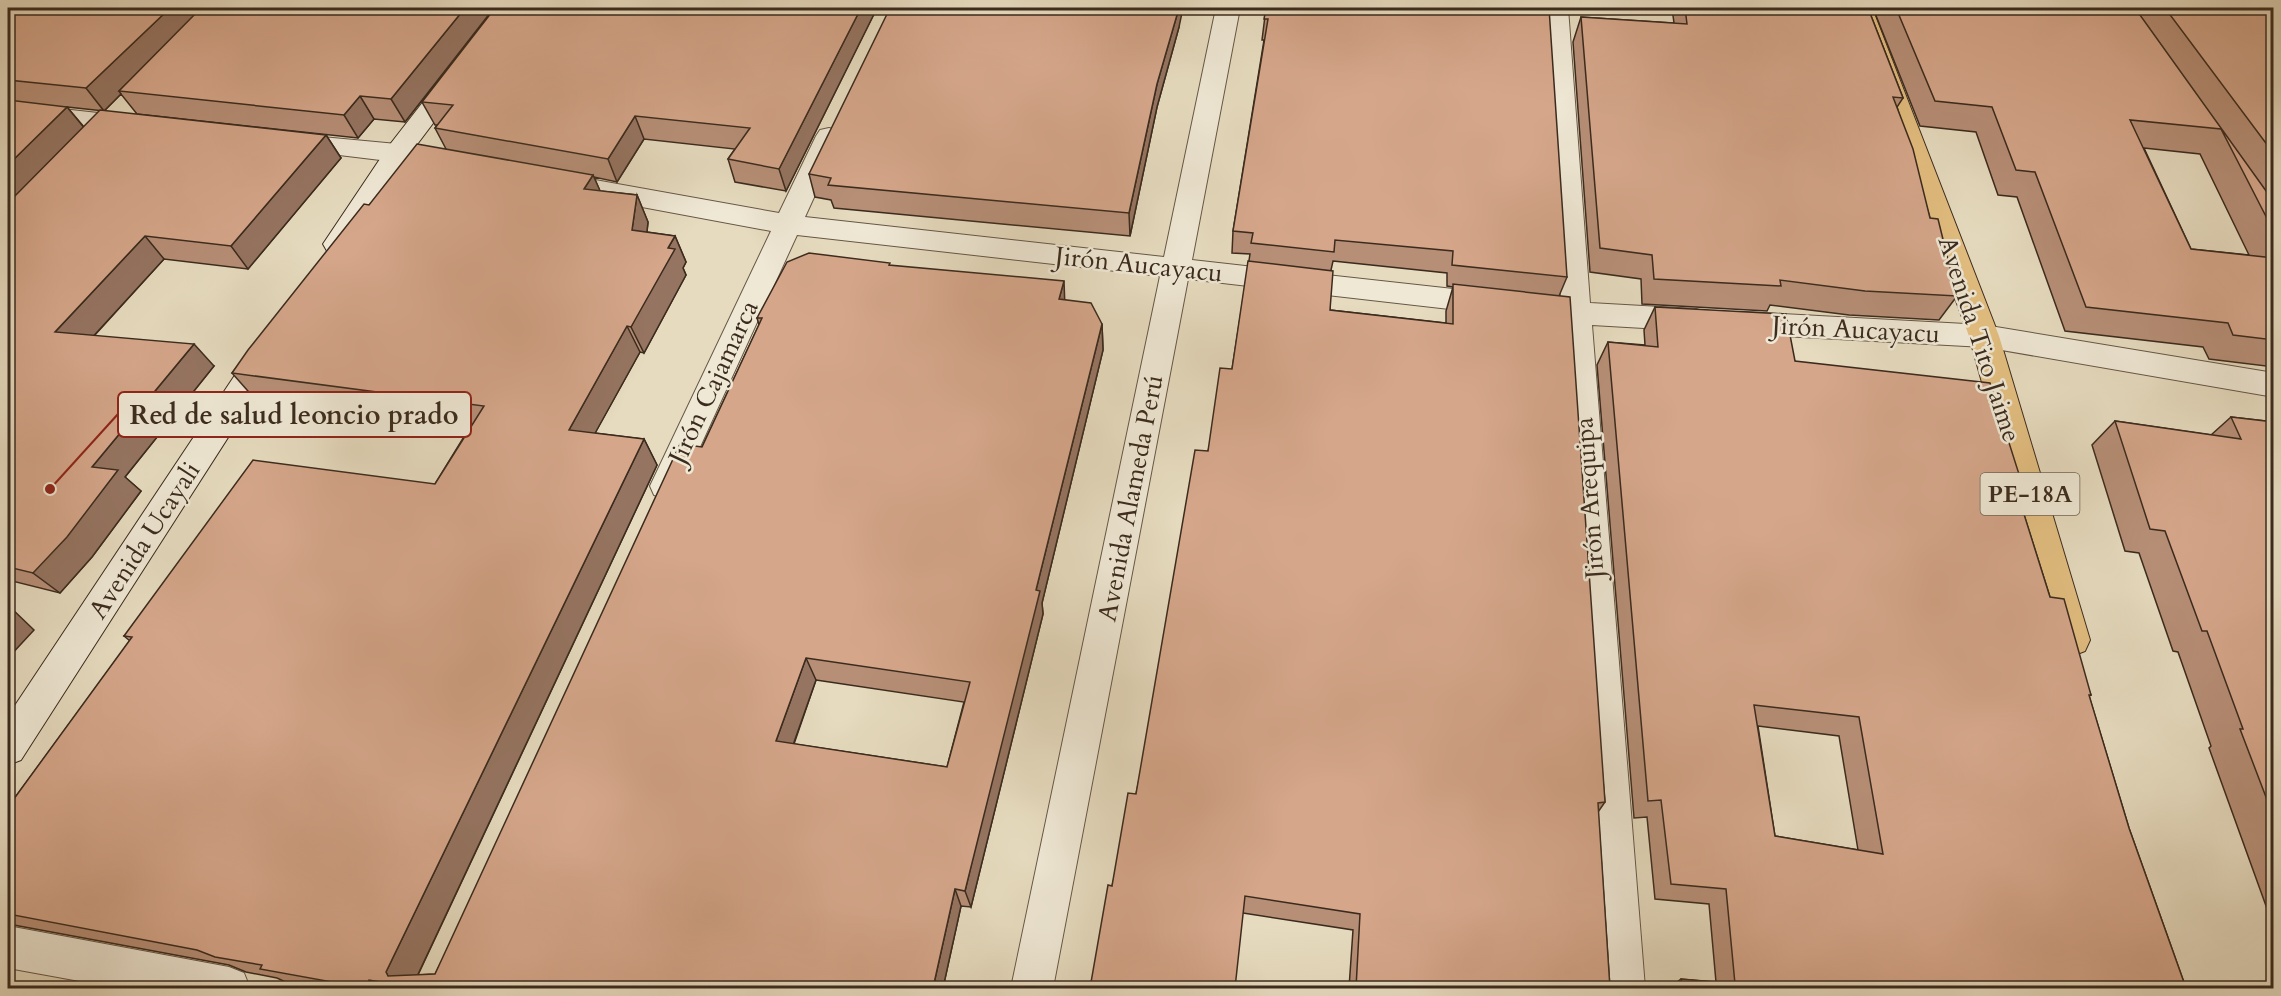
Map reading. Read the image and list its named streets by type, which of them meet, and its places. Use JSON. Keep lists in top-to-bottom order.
{
  "streets": {
    "highway": ["Avenida Tito Jaime", "PE-18A"],
    "street": [
      "Jirón Aucayacu",
      "Jirón Cajamarca",
      "Avenida Alameda Perú",
      "Jirón Arequipa",
      "Avenida Ucayali"
    ]
  },
  "crossings": [
    ["Jirón Aucayacu", "Avenida Tito Jaime"],
    ["Jirón Aucayacu", "Jirón Cajamarca"],
    ["Jirón Aucayacu", "Avenida Alameda Perú"],
    ["Jirón Aucayacu", "Jirón Arequipa"]
  ],
  "places": ["Red de salud leoncio prado"]
}
